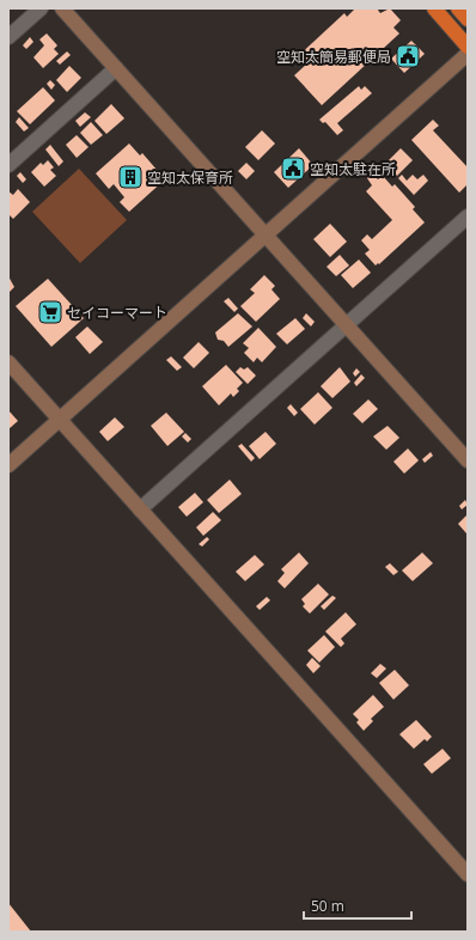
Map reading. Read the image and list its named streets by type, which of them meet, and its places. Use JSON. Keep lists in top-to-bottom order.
{
  "places": {
    "public building": ["空知太簡易郵便局", "空知太駐在所"],
    "building": ["空知太保育所"],
    "supermarket": ["セイコーマート"]
  },
  "scale_bar": "50 m"
}
